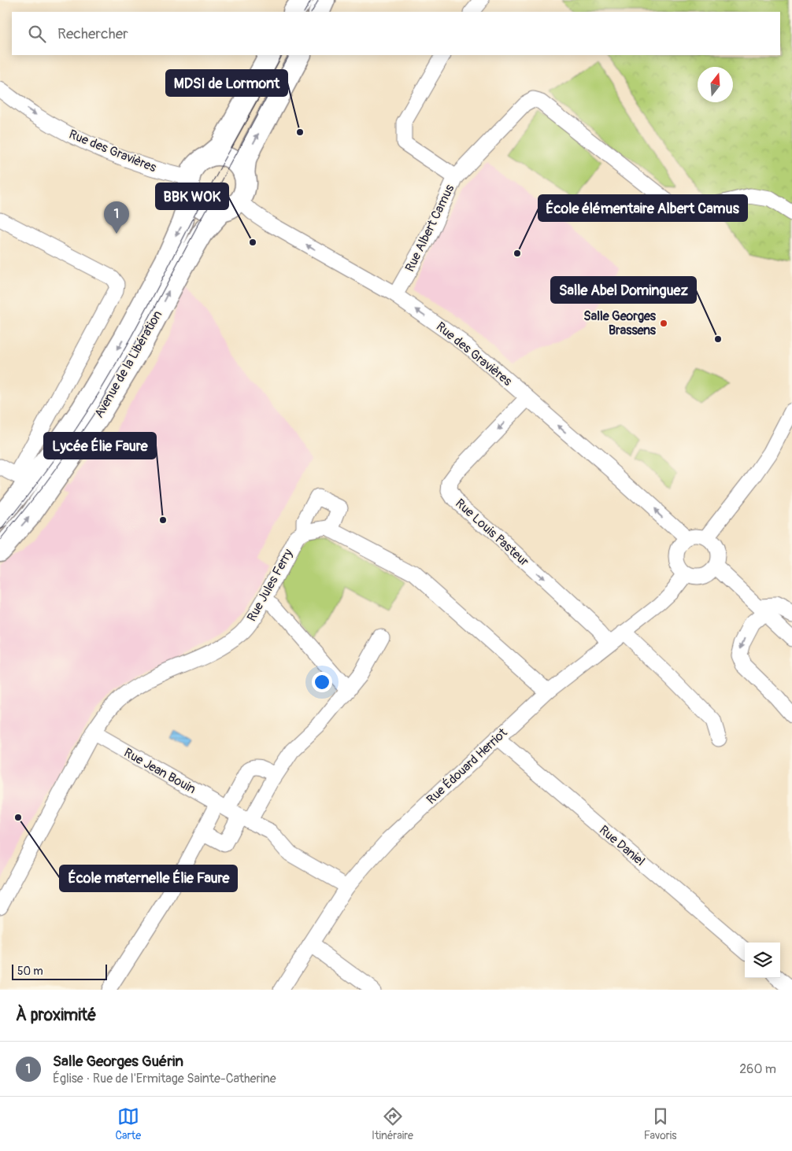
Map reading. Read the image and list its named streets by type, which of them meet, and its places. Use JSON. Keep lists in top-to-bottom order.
{
  "streets": {
    "street": [
      "Rue des Gravières",
      "Rue Albert Camus",
      "Avenue de la Libération",
      "Rue Louis Pasteur",
      "Rue Jules Ferry",
      "Rue Édouard Herriot",
      "Rue Jean Bouin",
      "Rue Daniel"
    ]
  },
  "crossings": [
    ["Rue des Gravières", "Rue Albert Camus"],
    ["Rue des Gravières", "Avenue de la Libération"],
    ["Rue des Gravières", "Rue Louis Pasteur"],
    ["Rue des Gravières", "Rue Édouard Herriot"],
    ["Rue Louis Pasteur", "Rue Édouard Herriot"],
    ["Rue Jules Ferry", "Rue Jean Bouin"],
    ["Rue Édouard Herriot", "Rue Jean Bouin"],
    ["Rue Édouard Herriot", "Rue Daniel"]
  ],
  "places": [
    "MDSI de Lormont",
    "BBK WOK",
    "École élémentaire Albert Camus",
    "Salle Georges Brassens",
    "Salle Abel Dominguez",
    "Lycée Élie Faure",
    "École maternelle Élie Faure"
  ],
  "scale_bar": "50 m",
  "north": "top",
  "page": {
    "search": "Rechercher",
    "pins": "1",
    "scale": "50 m",
    "heading": "À proximité",
    "list": [
      {
        "mark": "1",
        "name": "Salle Georges Guérin",
        "note": "Église · Rue de l'Ermitage Sainte-Catherine",
        "value": "260 m"
      }
    ],
    "nav": ["Carte", "Itinéraire", "Favoris"]
  }
}
